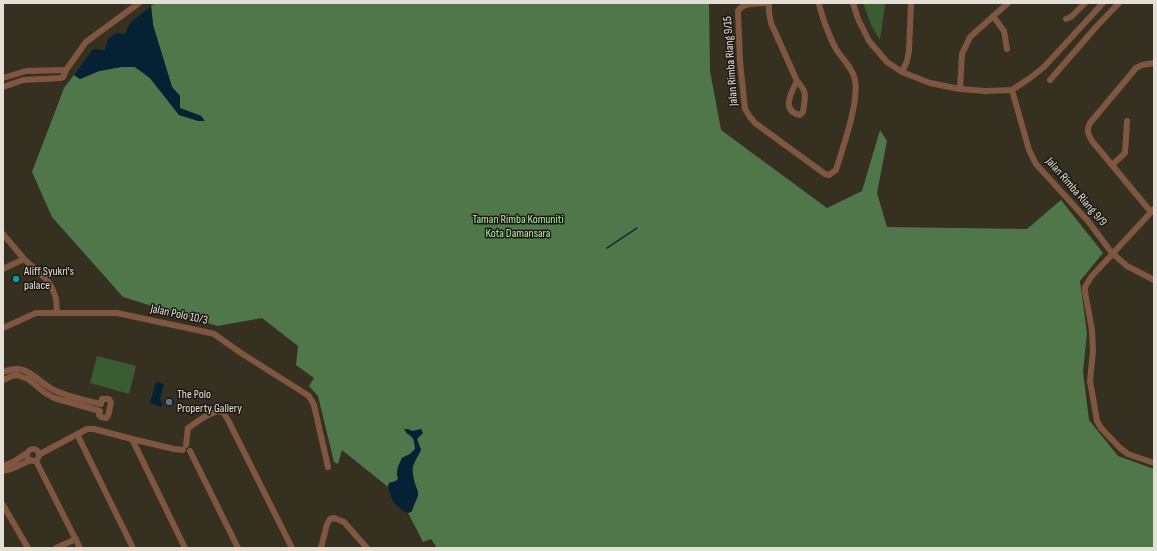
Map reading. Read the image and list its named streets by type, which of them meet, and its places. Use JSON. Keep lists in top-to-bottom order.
{
  "streets": {
    "street": ["Jalan Rimba Riang 9/15", "Jalan Rimba Riang 9/9", "Jalan Polo 10/3"]
  },
  "parks": ["Taman Rimba Komuniti Kota Damansara"],
  "places": ["Aliff Syukri's palace", "The Polo Property Gallery"]
}
